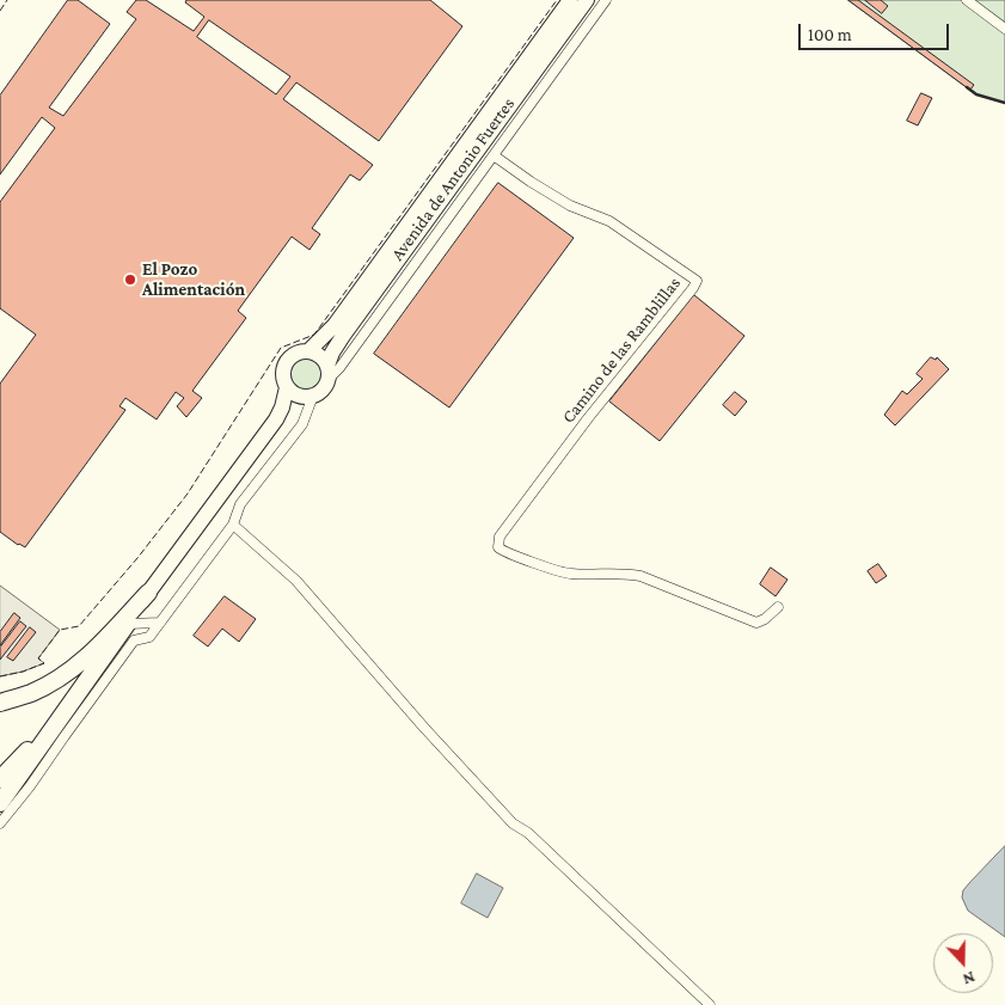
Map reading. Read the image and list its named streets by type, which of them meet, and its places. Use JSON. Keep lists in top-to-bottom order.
{
  "streets": {
    "main road": ["Avenida de Antonio Fuertes"],
    "street": ["Camino de las Ramblillas"]
  },
  "crossings": [
    ["Avenida de Antonio Fuertes", "Camino de las Ramblillas"]
  ],
  "places": ["El Pozo Alimentación"],
  "scale_bar": "100 m",
  "north": "bottom"
}
